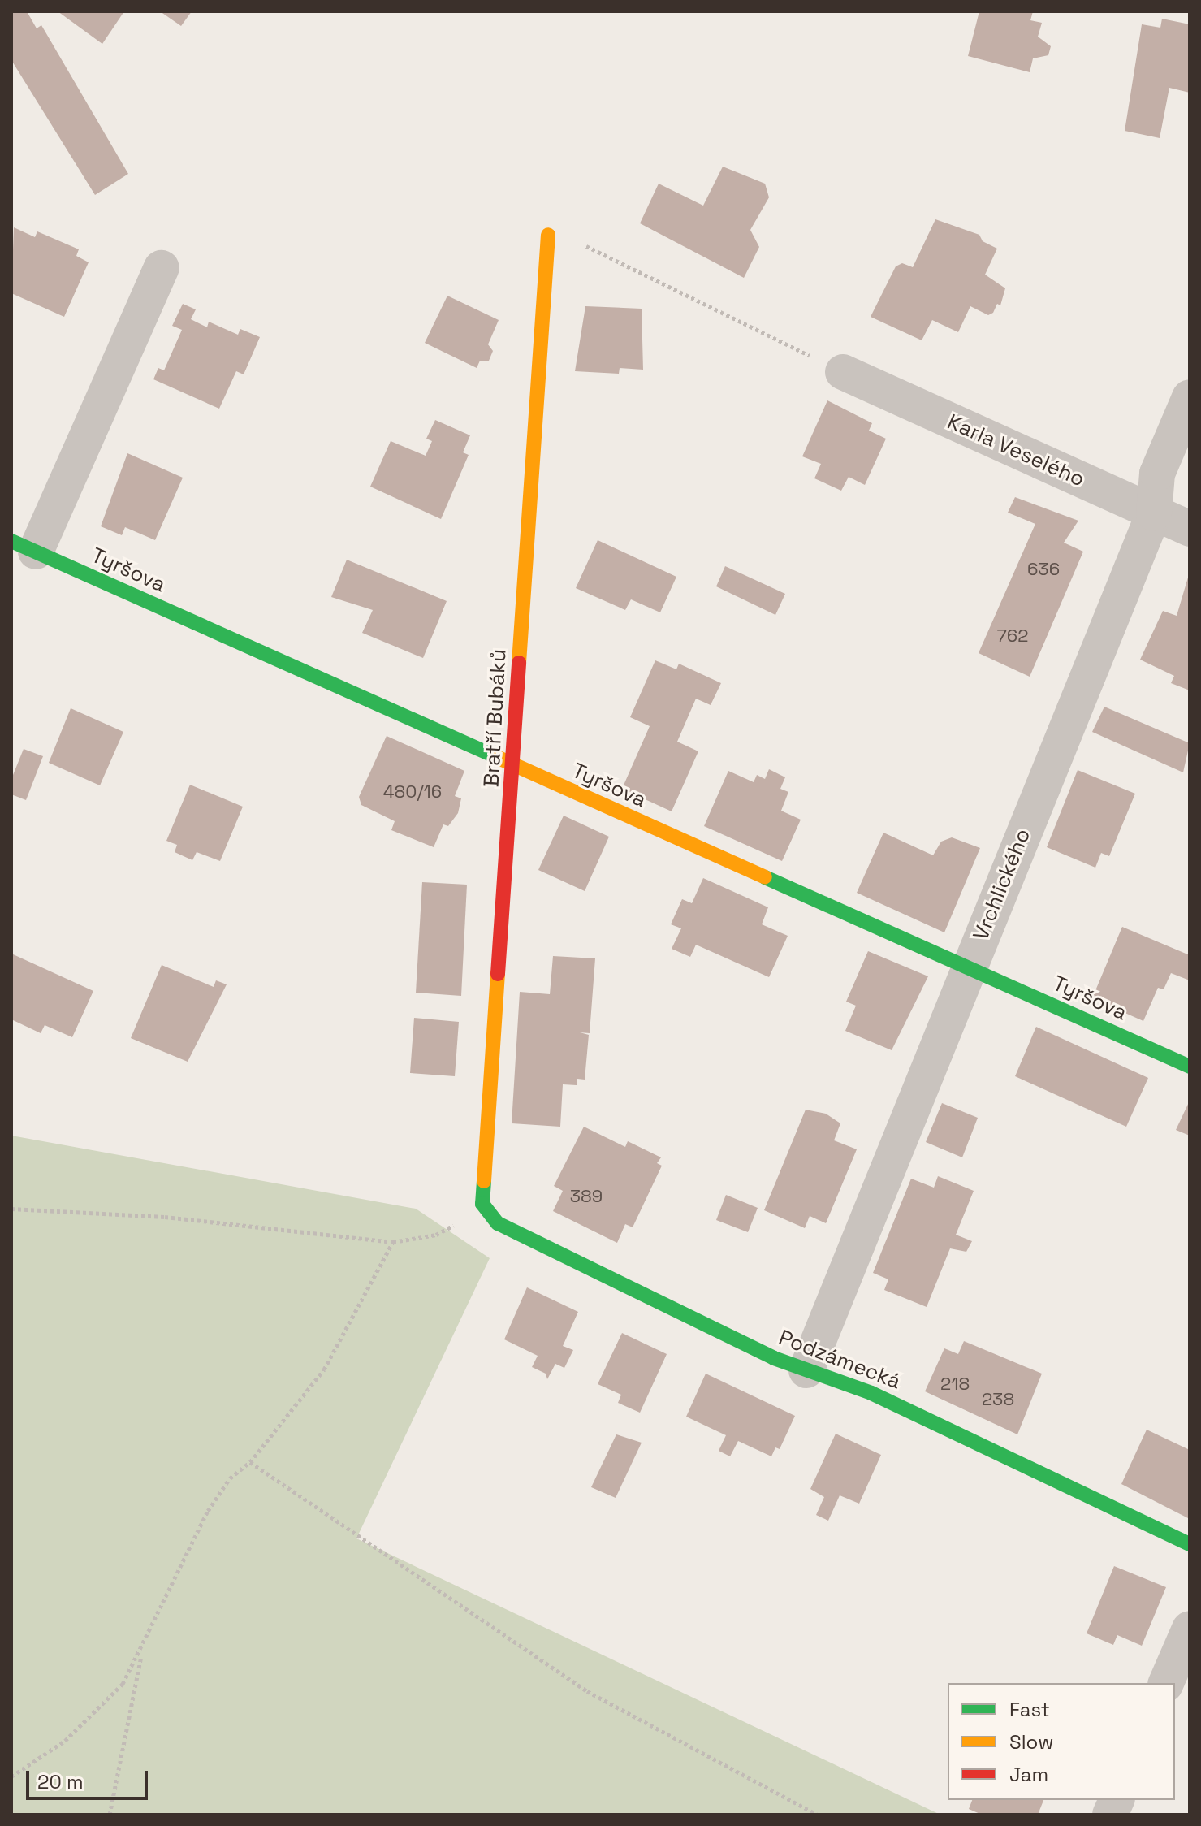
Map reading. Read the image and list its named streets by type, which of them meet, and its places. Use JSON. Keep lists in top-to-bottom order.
{
  "streets": {
    "street": [
      "Karla Veselého",
      "Tyršova",
      "Bratří Bubáků",
      "Vrchlického",
      "Podzámecká"
    ]
  },
  "crossings": [
    ["Karla Veselého", "Vrchlického"],
    ["Tyršova", "Bratří Bubáků"],
    ["Tyršova", "Vrchlického"],
    ["Bratří Bubáků", "Podzámecká"],
    ["Vrchlického", "Podzámecká"]
  ],
  "house_numbers": [
    "636",
    "762",
    "480/16",
    "389",
    "218",
    "238"
  ],
  "legend": ["Fast", "Slow", "Jam"],
  "scale_bar": "20 m"
}
